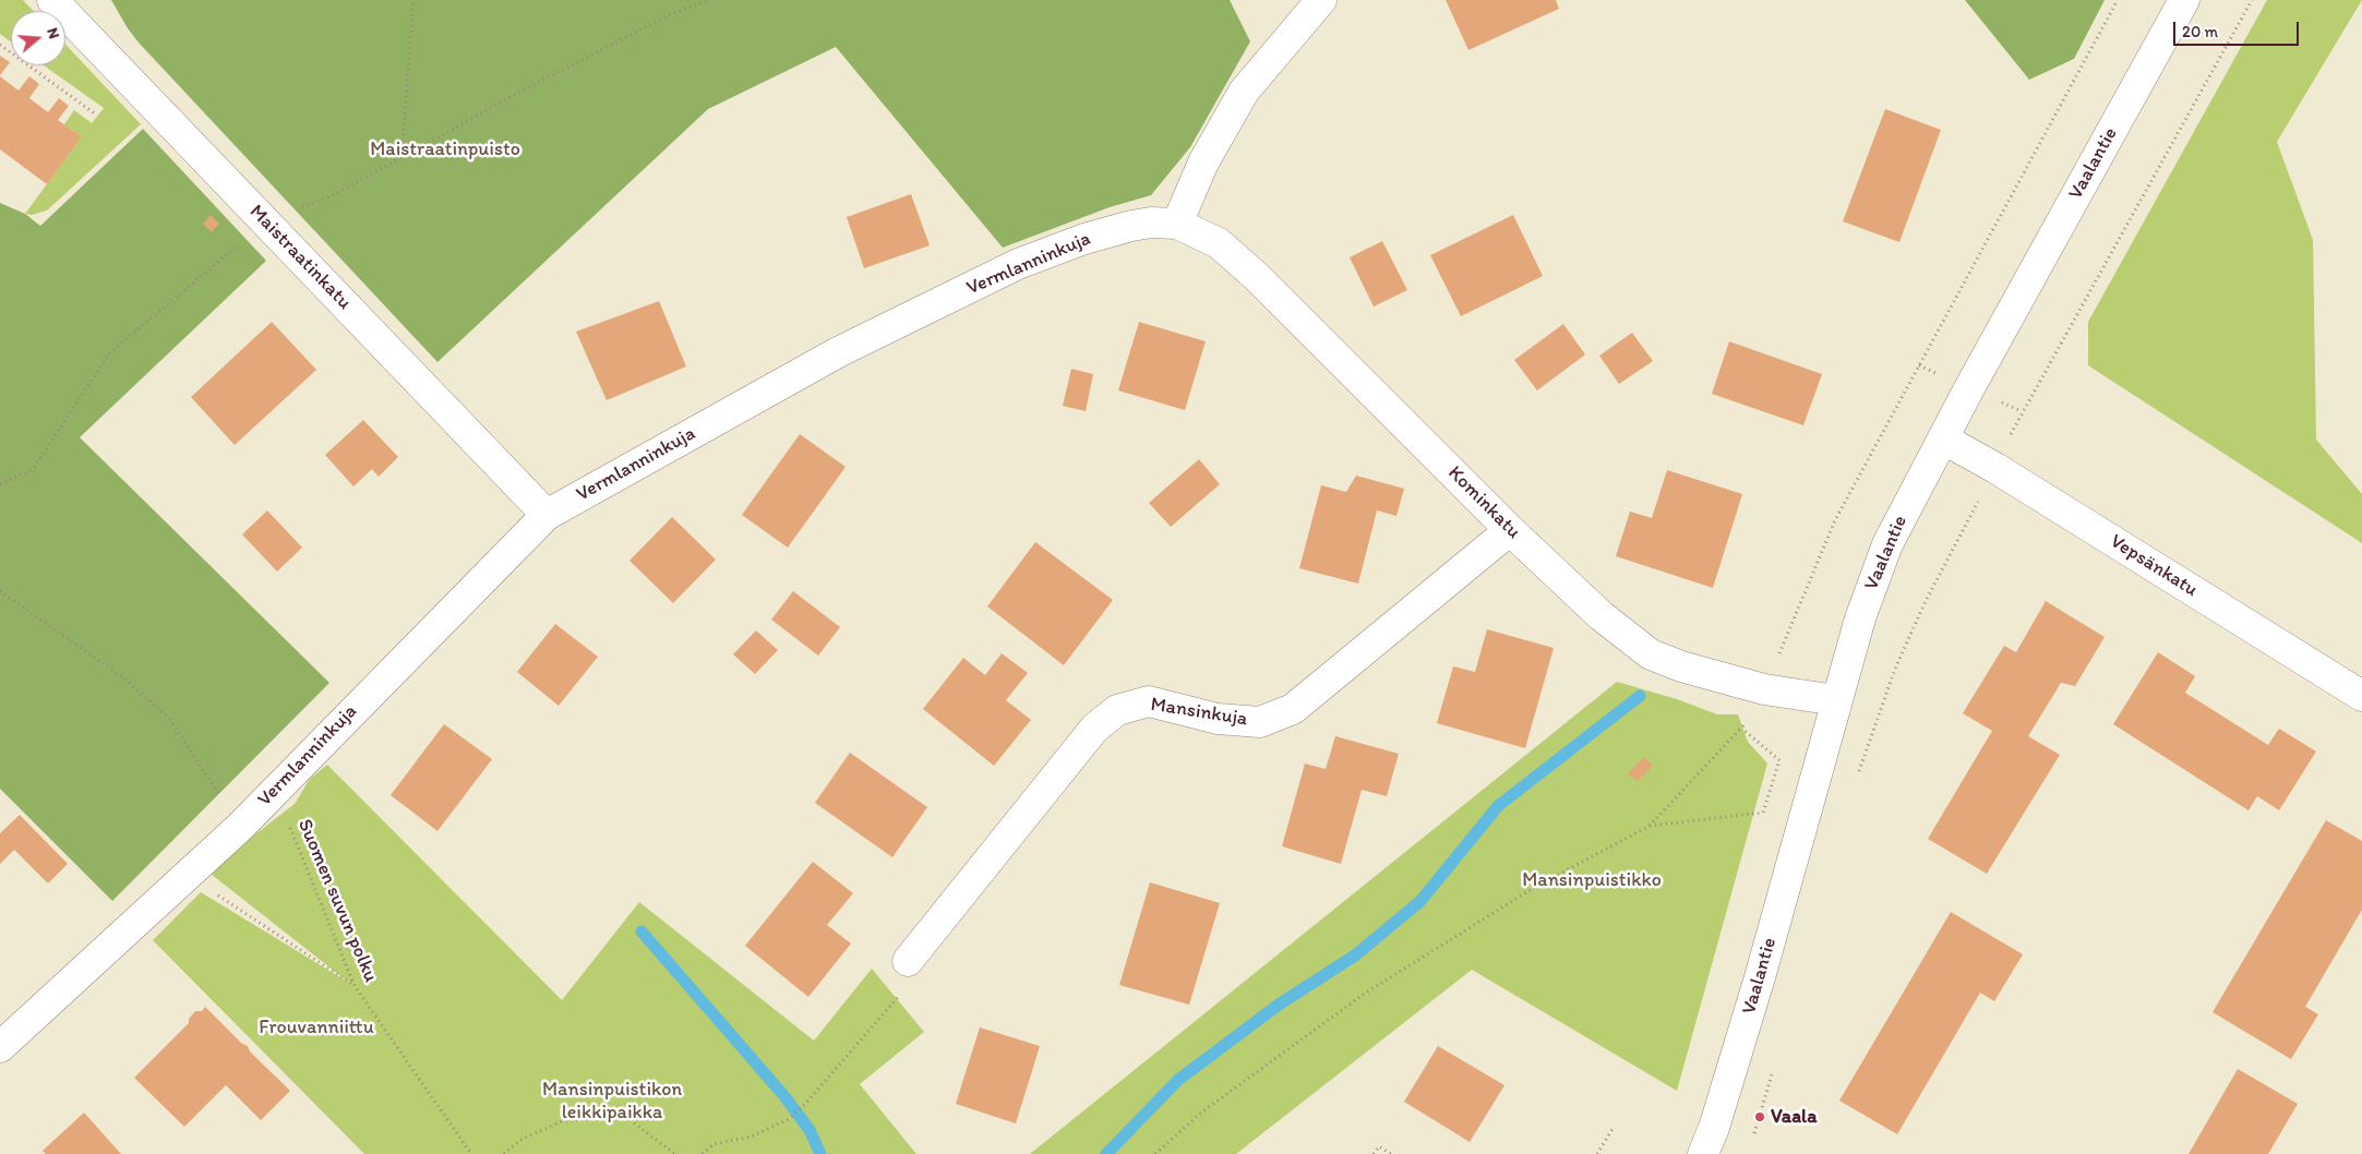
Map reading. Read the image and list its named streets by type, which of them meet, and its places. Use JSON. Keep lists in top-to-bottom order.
{
  "streets": {
    "street": [
      "Vaalantie",
      "Maistraatinkatu",
      "Vermlanninkuja",
      "Kominkatu",
      "Vepsänkatu",
      "Mansinkuja"
    ],
    "path": ["Suomen suvun polku"]
  },
  "crossings": [
    ["Vaalantie", "Kominkatu"],
    ["Vaalantie", "Vepsänkatu"],
    ["Maistraatinkatu", "Vermlanninkuja"],
    ["Vermlanninkuja", "Kominkatu"],
    ["Vermlanninkuja", "Suomen suvun polku"],
    ["Kominkatu", "Mansinkuja"]
  ],
  "parks": [
    "Maistraatinpuisto",
    "Mansinpuistikko",
    "Frouvanniittu",
    "Mansinpuistikon leikkipaikka"
  ],
  "places": ["Vaala"],
  "scale_bar": "20 m",
  "north": "right"
}
